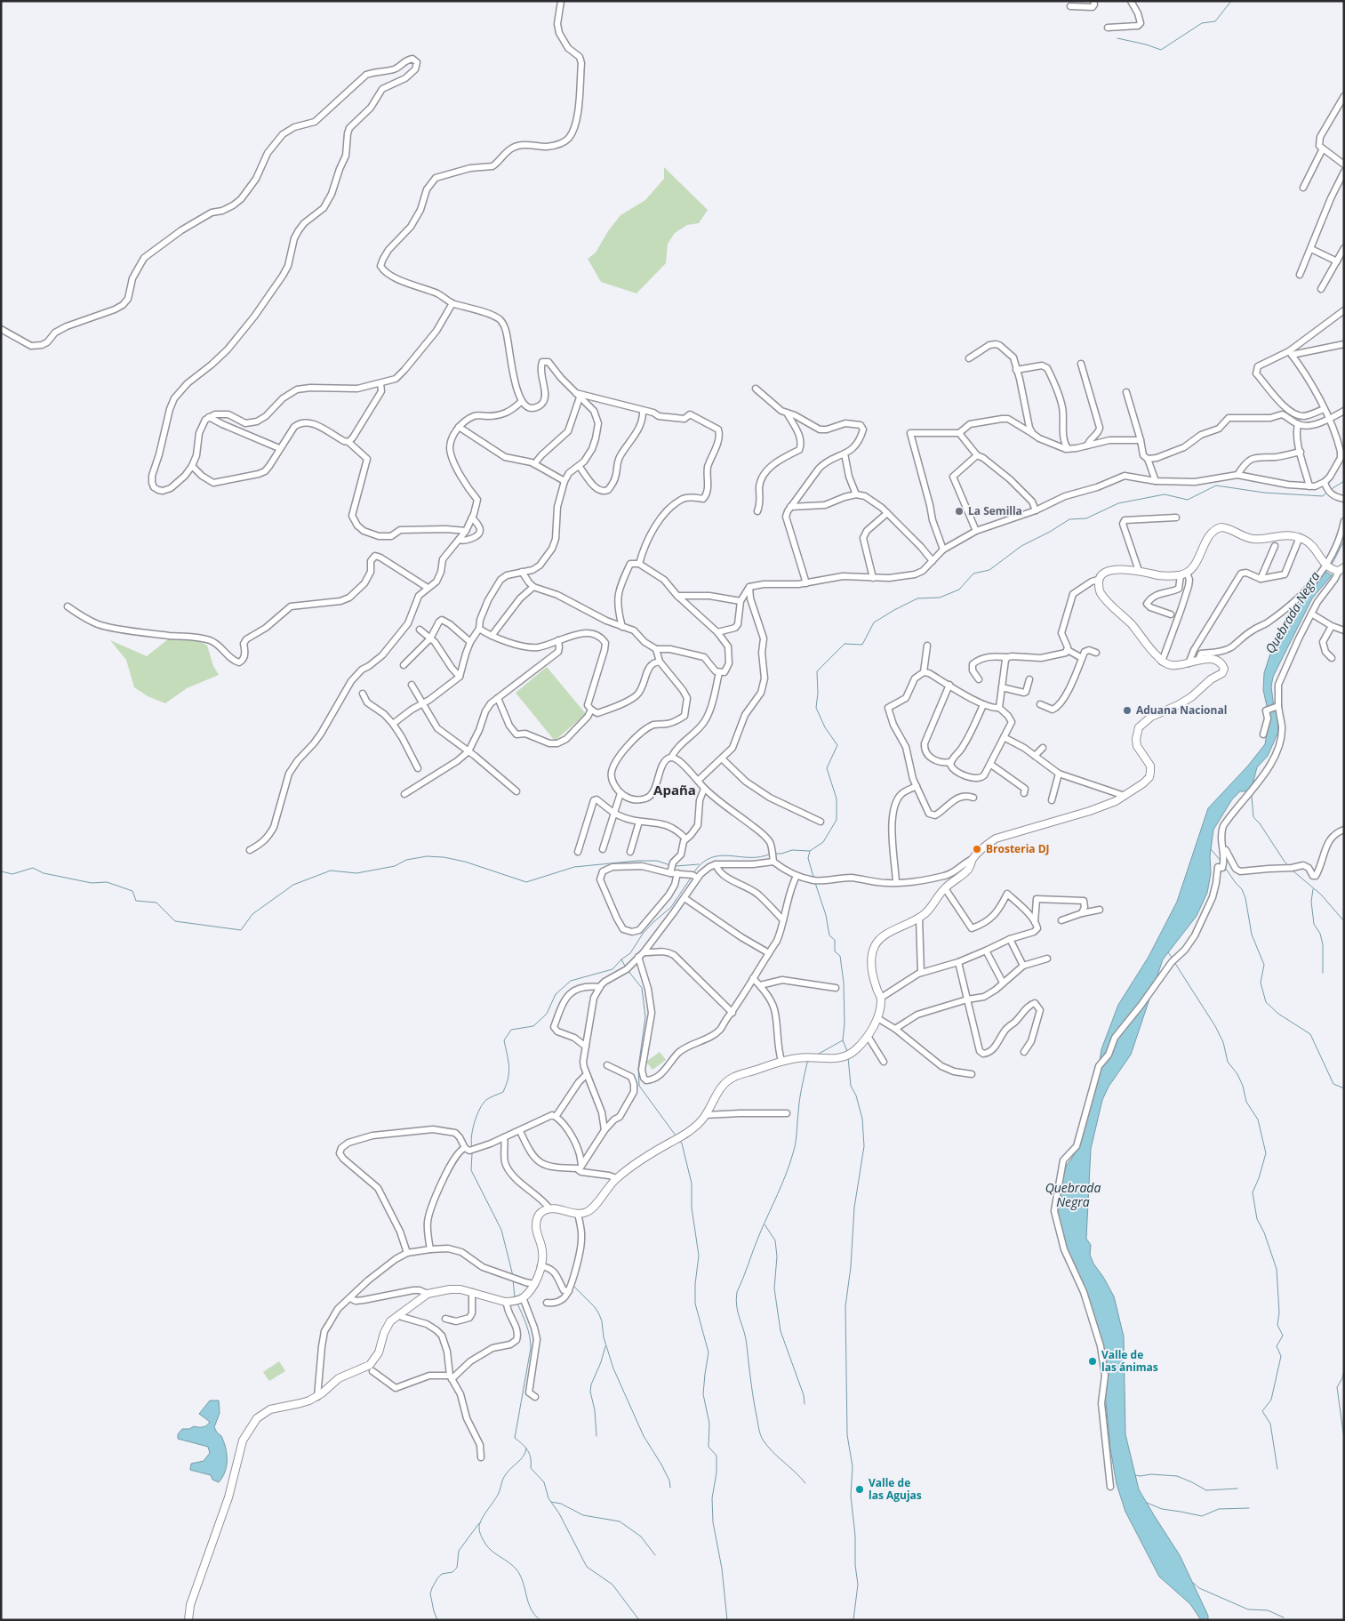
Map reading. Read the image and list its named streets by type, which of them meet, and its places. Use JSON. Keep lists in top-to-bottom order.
{
  "districts": ["Apaña"],
  "water": ["Quebrada Negra"],
  "places": [
    "La Semilla",
    "Aduana Nacional",
    "Brosteria DJ",
    "Valle de las ánimas",
    "Valle de las Agujas"
  ]
}
